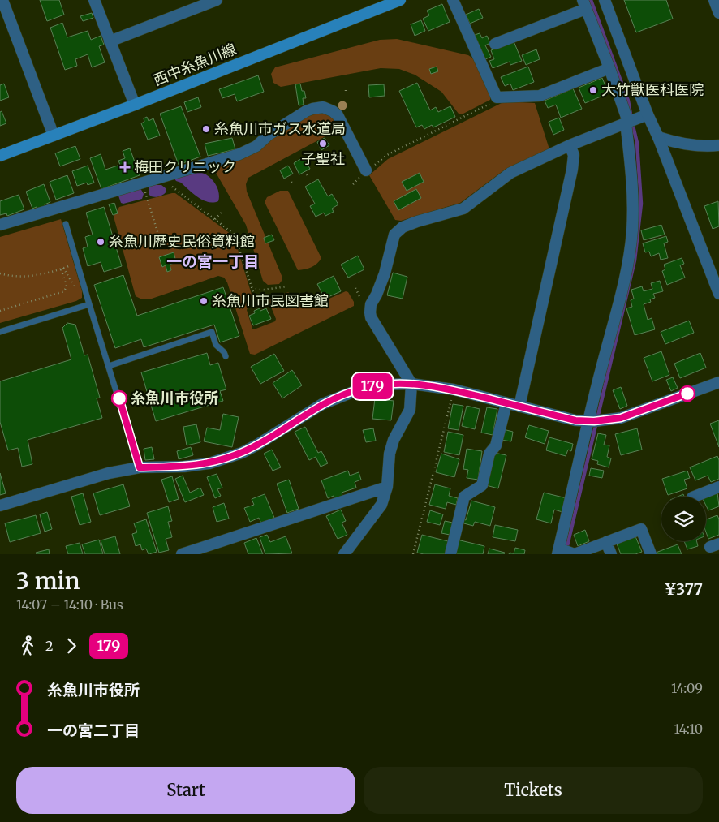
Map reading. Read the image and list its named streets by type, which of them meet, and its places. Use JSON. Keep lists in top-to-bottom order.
{
  "streets": {
    "main road": ["西中糸魚川線"]
  },
  "districts": ["一の宮一丁目"],
  "places": {
    "other": [
      "大竹獣医科医院",
      "糸魚川市ガス水道局",
      "子聖社",
      "糸魚川歴史民俗資料館",
      "糸魚川市民図書館",
      "糸魚川市役所"
    ],
    "health": ["梅田クリニック"]
  },
  "lines": ["bus line 179"],
  "page": {
    "on_map": "179",
    "heading": ["3 min", "14:07 – 14:10 · Bus", "¥377"],
    "legs": ["2", "179"],
    "list": [
      {
        "name": "糸魚川市役所",
        "value": "14:09"
      },
      {
        "name": "一の宮二丁目",
        "value": "14:10"
      }
    ],
    "buttons": ["Start", "Tickets"]
  }
}
